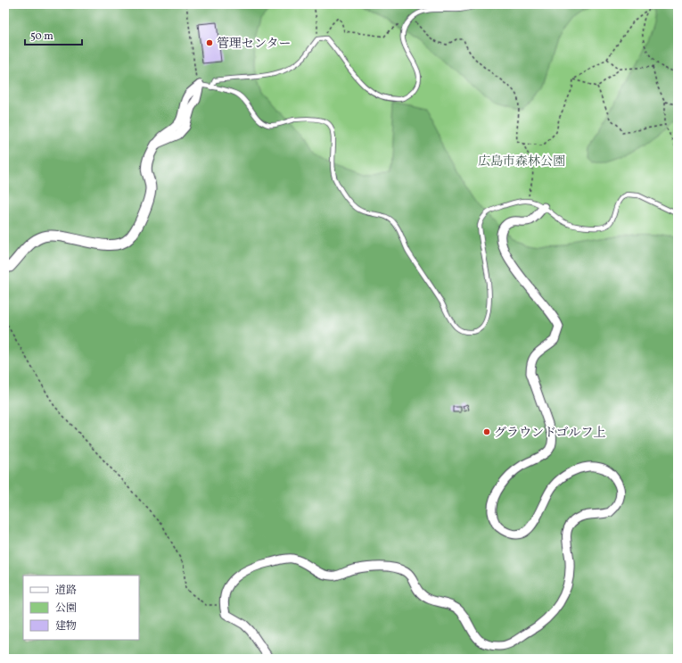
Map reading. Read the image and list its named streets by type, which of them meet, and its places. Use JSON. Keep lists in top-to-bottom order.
{
  "parks": ["広島市森林公園"],
  "places": ["管理センター", "グラウンドゴルフ上"],
  "legend": ["道路", "公園", "建物"],
  "scale_bar": "50 m"
}
